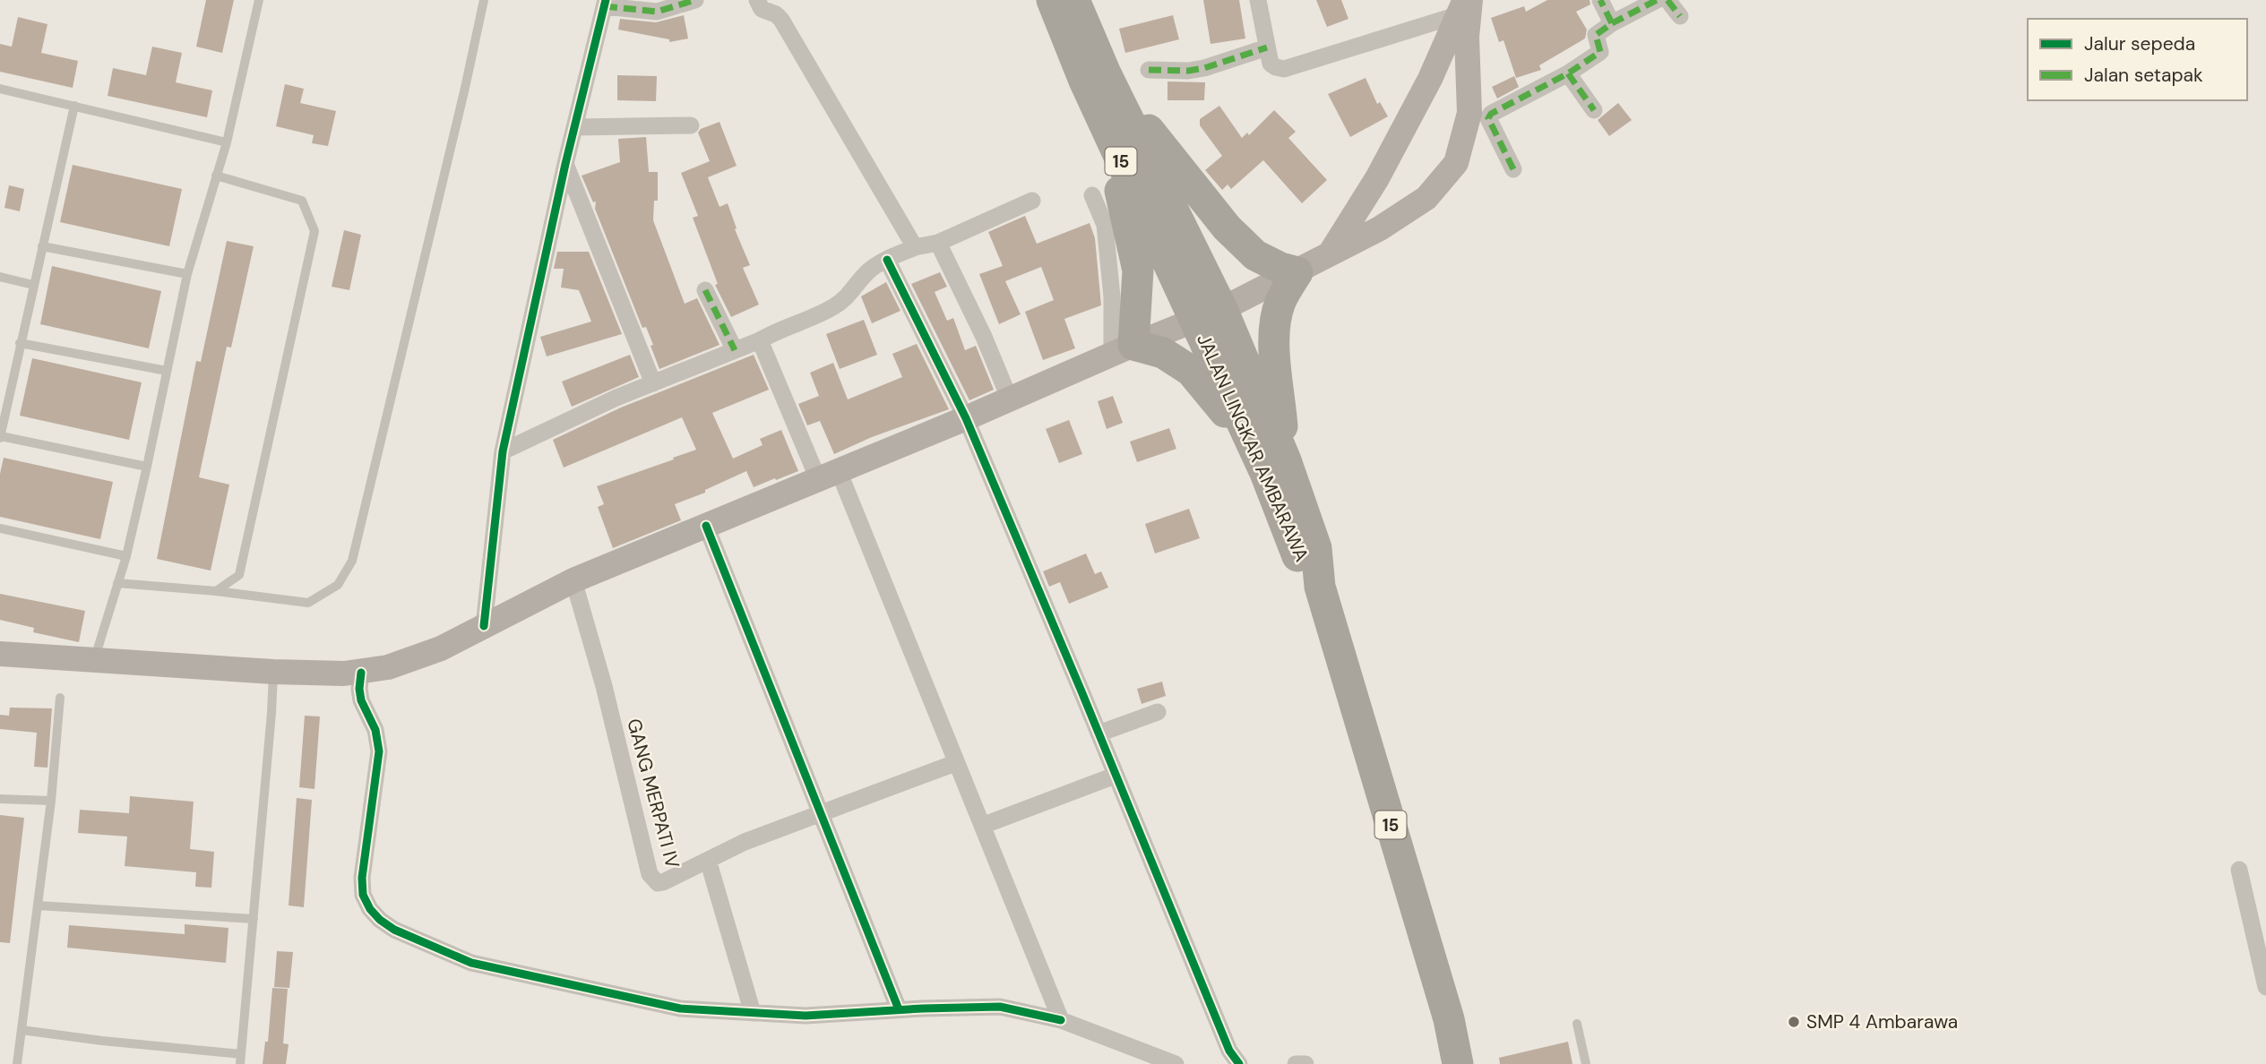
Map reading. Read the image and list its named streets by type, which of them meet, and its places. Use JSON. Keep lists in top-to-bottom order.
{
  "streets": {
    "highway": ["15", "JALAN LINGKAR AMBARAWA"],
    "street": ["GANG MERPATI IV"]
  },
  "places": ["SMP 4 Ambarawa"],
  "legend": ["Jalur sepeda", "Jalan setapak"]
}
